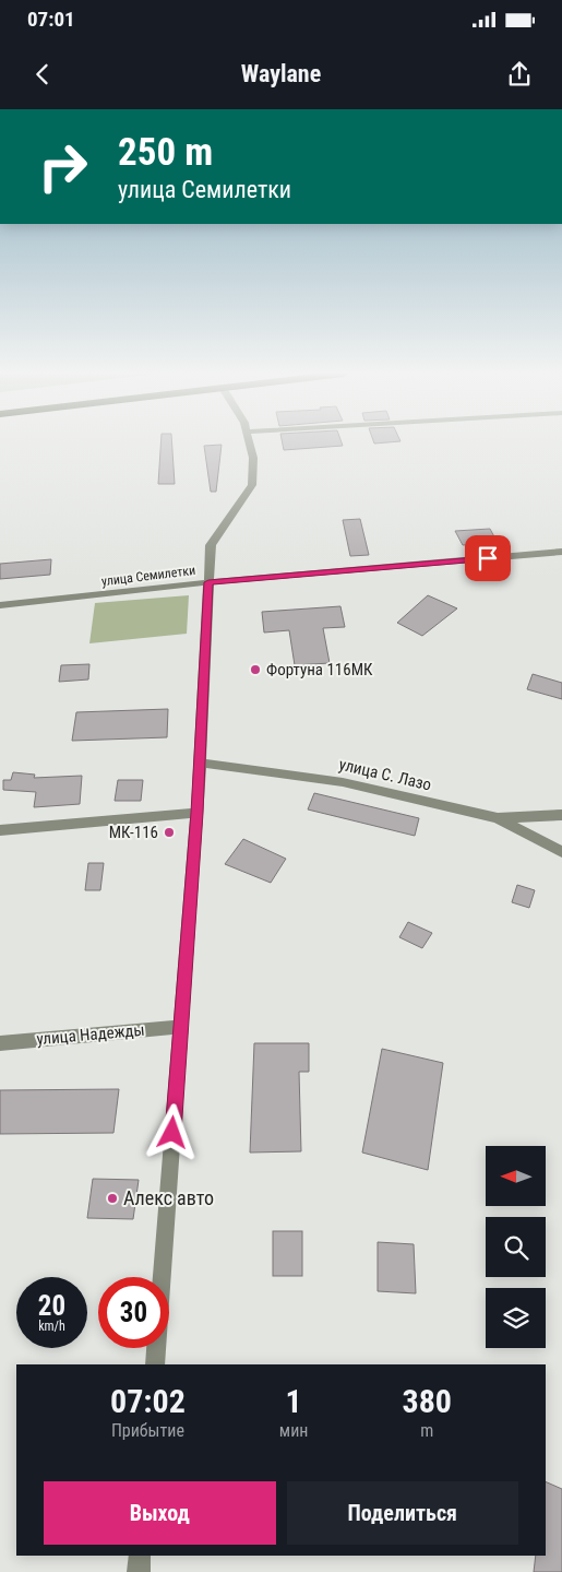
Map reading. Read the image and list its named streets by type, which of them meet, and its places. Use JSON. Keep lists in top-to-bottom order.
{
  "streets": {
    "street": ["улица Семилетки", "улица С. Лазо", "улица Надежды"]
  },
  "places": ["Фортуна 116МК", "МК-116", "Алекс авто"],
  "north": "left",
  "page": {
    "status": "07:01",
    "header": "Waylane",
    "turn": ["250 m", "улица Семилетки"],
    "speed": "20 km/h",
    "limit": "30",
    "eta": [
      "07:02",
      "Прибытие",
      "1",
      "мин",
      "380",
      "m"
    ],
    "buttons": ["Выход", "Поделиться"]
  }
}
